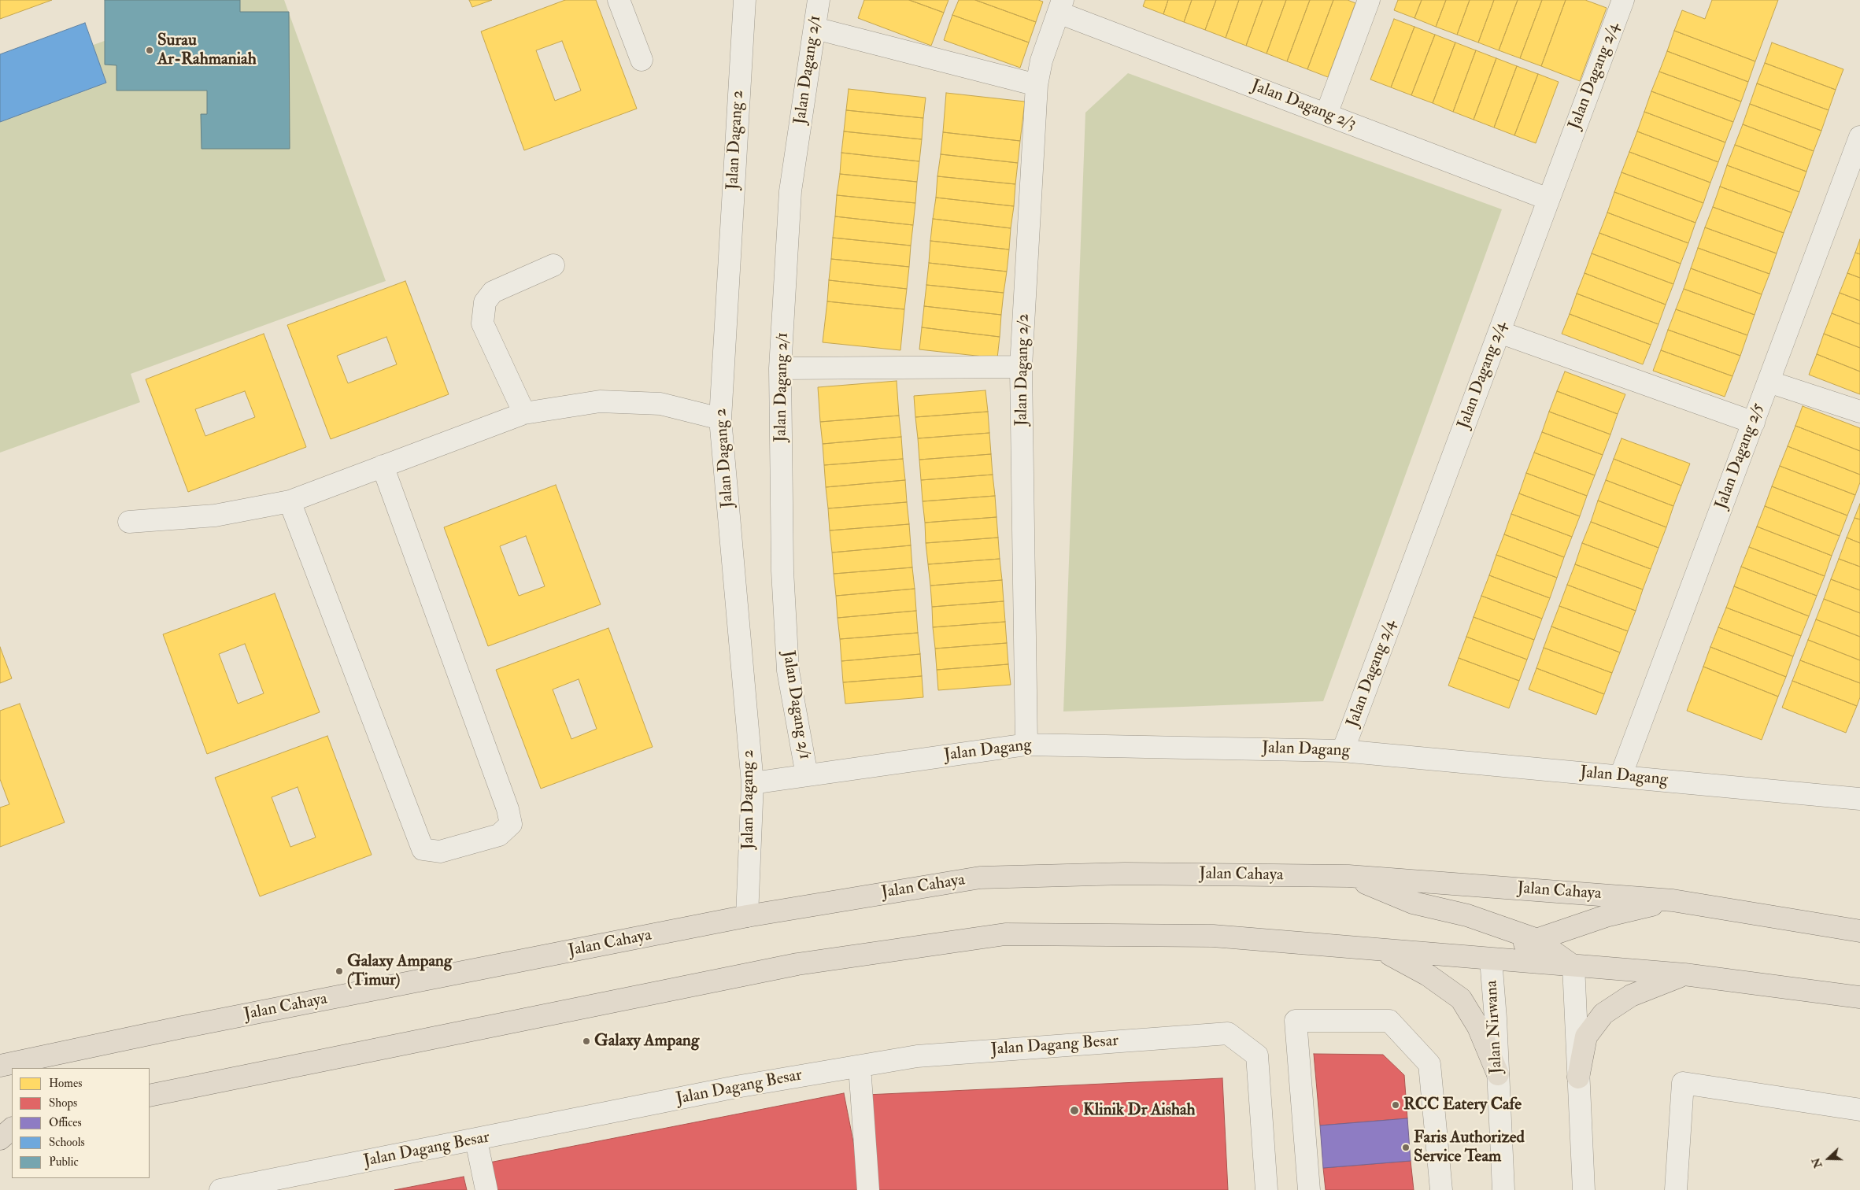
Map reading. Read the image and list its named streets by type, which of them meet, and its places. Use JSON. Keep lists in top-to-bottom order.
{
  "streets": {
    "main road": ["Jalan Cahaya"],
    "street": [
      "Jalan Dagang 2/1",
      "Jalan Dagang 2/4",
      "Jalan Dagang 2/3",
      "Jalan Dagang 2",
      "Jalan Dagang 2/2",
      "Jalan Dagang 2/5",
      "Jalan Dagang",
      "Jalan Nirwana",
      "Jalan Dagang Besar"
    ]
  },
  "crossings": [
    ["Jalan Dagang 2/1", "Jalan Dagang"],
    ["Jalan Dagang 2/4", "Jalan Dagang 2/3"],
    ["Jalan Dagang 2/4", "Jalan Dagang"],
    ["Jalan Dagang 2/3", "Jalan Dagang 2/2"],
    ["Jalan Dagang 2", "Jalan Dagang"],
    ["Jalan Dagang 2", "Jalan Cahaya"],
    ["Jalan Dagang 2/2", "Jalan Dagang"],
    ["Jalan Dagang 2/5", "Jalan Dagang"]
  ],
  "places": [
    "Surau Ar-Rahmaniah",
    "Galaxy Ampang (Timur)",
    "Galaxy Ampang",
    "RCC Eatery Cafe",
    "Klinik Dr Aishah",
    "Faris Authorized Service Team"
  ],
  "legend": [
    "Homes",
    "Shops",
    "Offices",
    "Schools",
    "Public"
  ],
  "north": "left"
}
